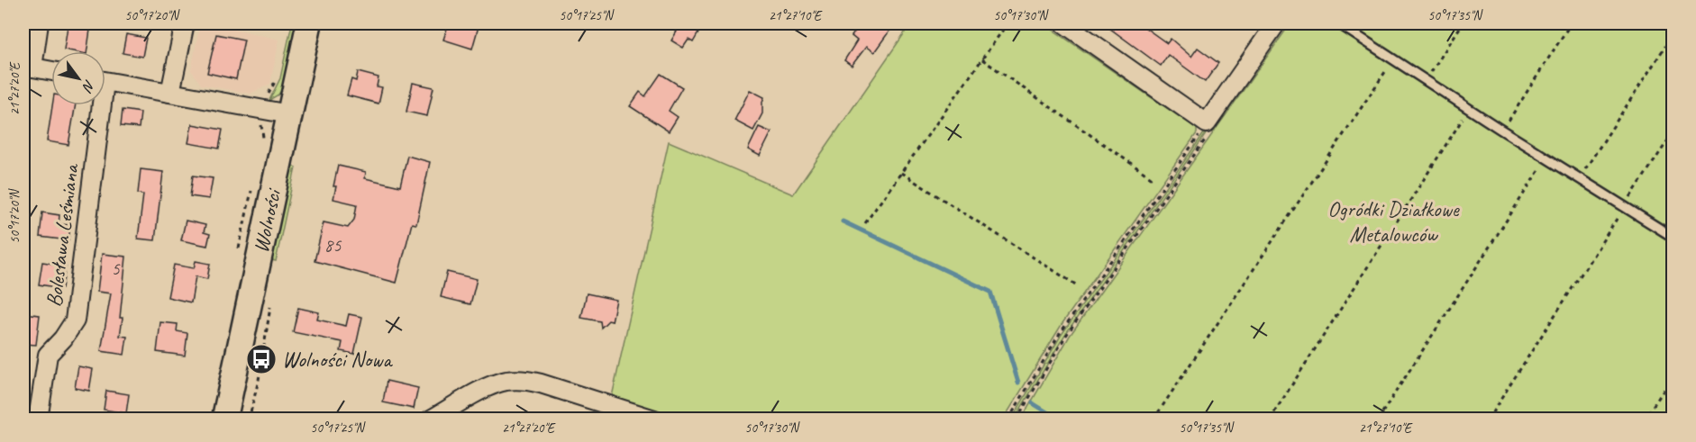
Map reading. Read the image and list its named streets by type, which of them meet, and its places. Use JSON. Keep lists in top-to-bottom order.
{
  "streets": {
    "main road": ["Wolności"],
    "street": ["Bolesława Leśmiana"]
  },
  "parks": ["Ogródki Działkowe Metalowców"],
  "places": {
    "bus stop": ["Wolności Nowa"]
  },
  "house_numbers": ["85", "5"],
  "north": "bottom right",
  "coordinates": [
    "50°17'20\"N",
    "50°17'25\"N",
    "21°27'10\"E",
    "50°17'30\"N",
    "50°17'35\"N",
    "21°27'20\"E"
  ]
}
